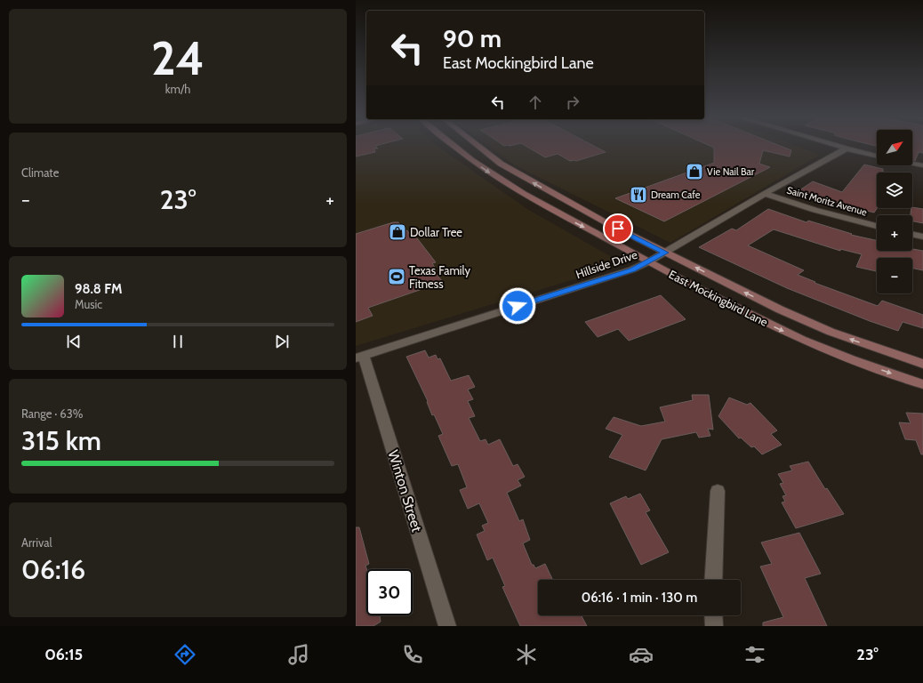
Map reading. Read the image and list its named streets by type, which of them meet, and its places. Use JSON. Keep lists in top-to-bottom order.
{
  "streets": {
    "main road": ["East Mockingbird Lane"],
    "street": ["Saint Moritz Avenue", "Hillside Drive", "Winton Street"]
  },
  "crossings": [
    ["Saint Moritz Avenue", "Hillside Drive"],
    ["Hillside Drive", "East Mockingbird Lane"],
    ["Hillside Drive", "Winton Street"]
  ],
  "places": {
    "shop": ["Vie Nail Bar", "Dollar Tree"],
    "restaurant": ["Dream Cafe"],
    "sports": ["Texas Family Fitness"]
  },
  "north": "top right",
  "page": {
    "tile": [
      ["24", "km/h"],
      "Climate",
      ["Range · 63%", "315 km"],
      ["Arrival", "06:16"]
    ],
    "turn": ["90 m", "East Mockingbird Lane"],
    "map_buttons": ["+", "−"],
    "heat": ["−", "23°", "+"],
    "song": ["98.8 FM", "Music"],
    "limit": "30",
    "trip": "06:16 · 1 min · 130 m",
    "tabs": ["06:15", "23°"]
  }
}
